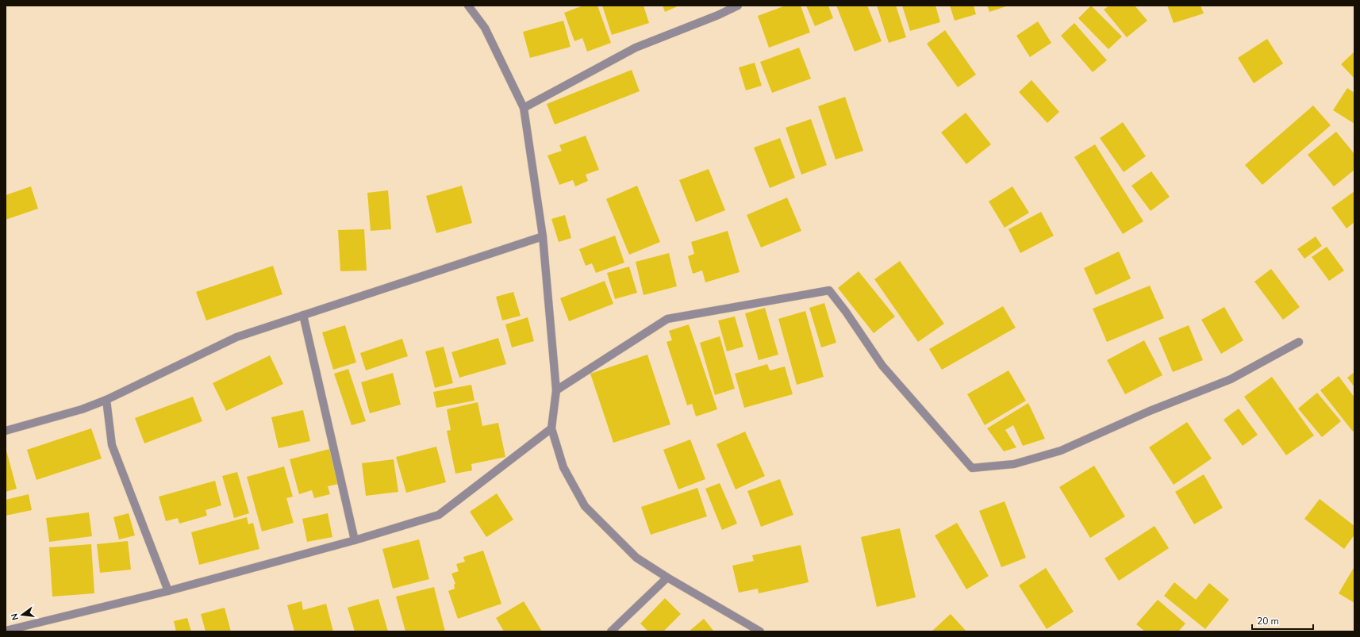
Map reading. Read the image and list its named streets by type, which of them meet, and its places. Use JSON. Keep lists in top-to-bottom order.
{
  "scale_bar": "20 m",
  "north": "left"
}
